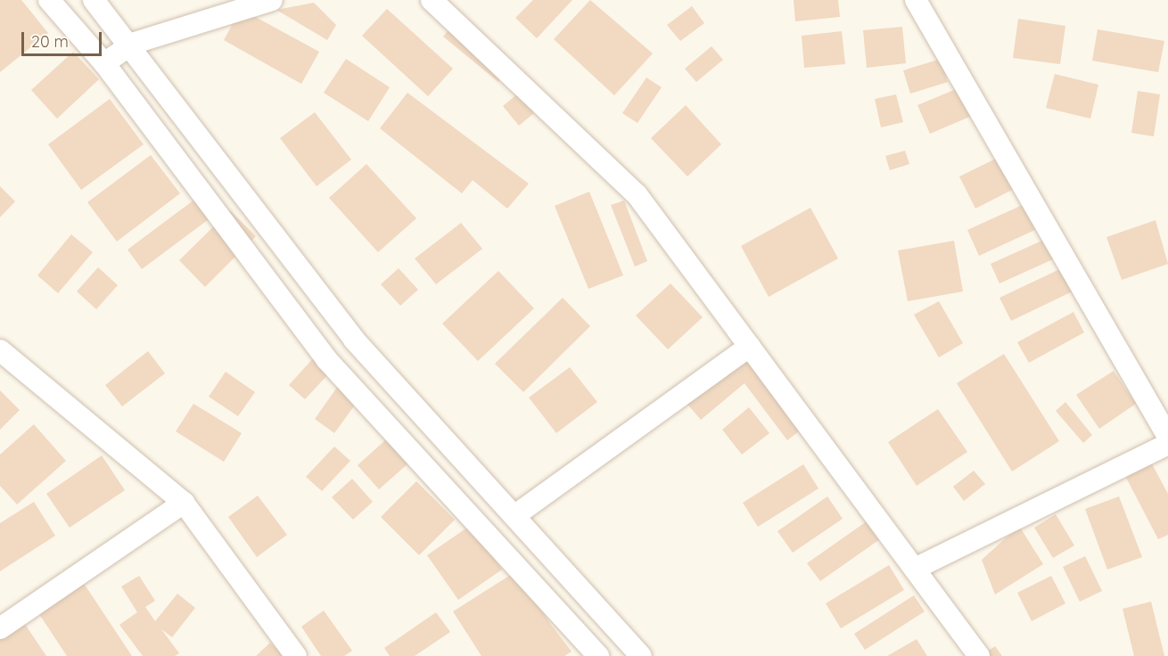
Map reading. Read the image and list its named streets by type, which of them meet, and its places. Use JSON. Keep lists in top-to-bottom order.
{
  "scale_bar": "20 m"
}
